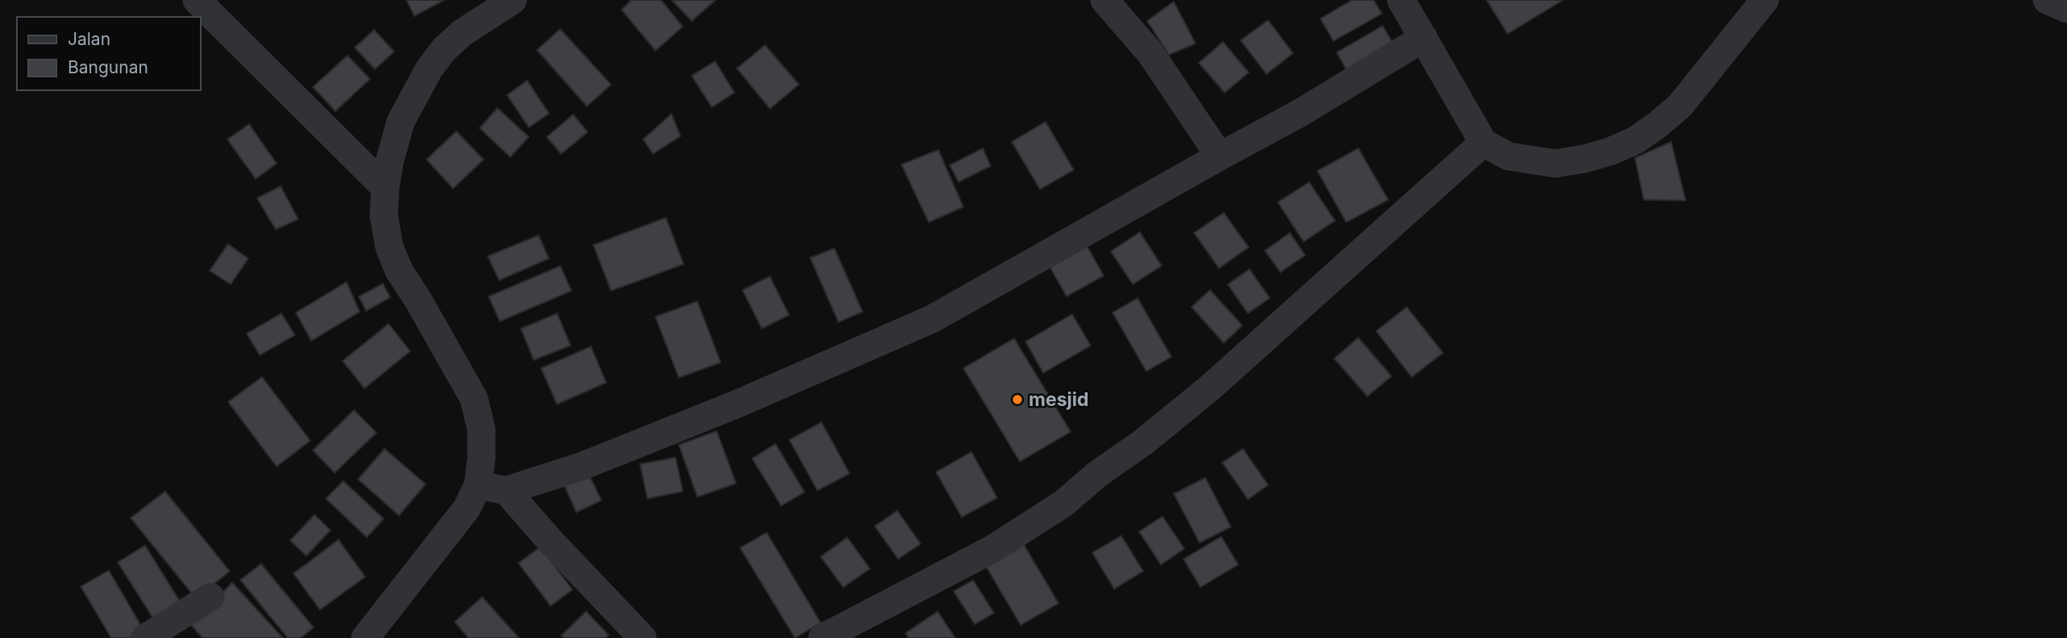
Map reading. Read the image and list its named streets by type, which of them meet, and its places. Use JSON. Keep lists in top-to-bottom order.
{
  "places": ["mesjid"],
  "legend": ["Jalan", "Bangunan"]
}
